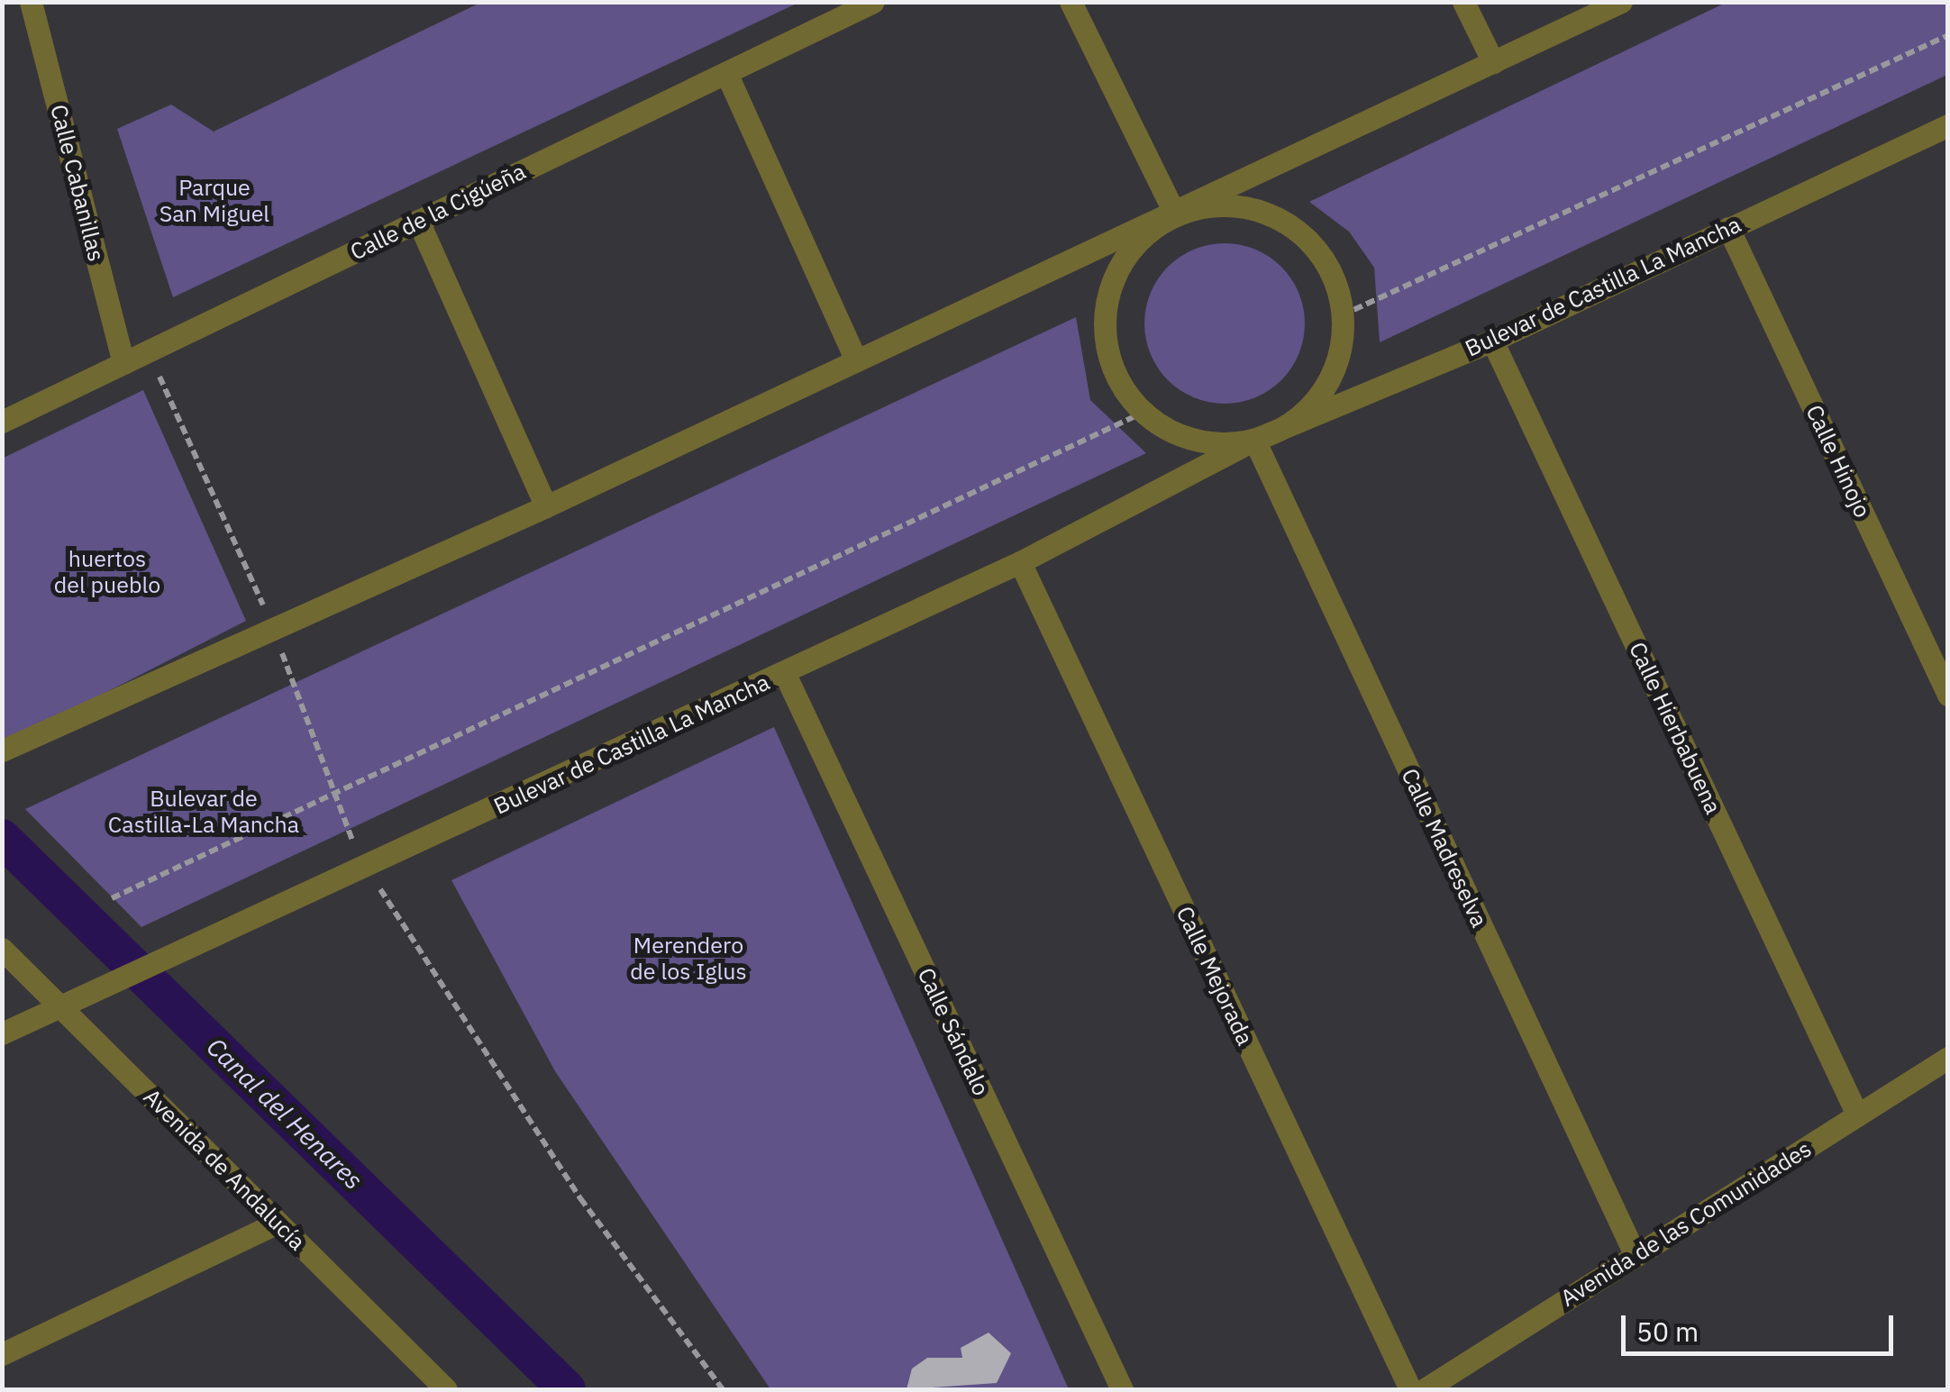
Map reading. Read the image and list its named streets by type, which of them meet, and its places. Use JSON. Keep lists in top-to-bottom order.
{
  "streets": {
    "street": [
      "Calle Cabanillas",
      "Calle de la Cigúeña",
      "Bulevar de Castilla La Mancha",
      "Calle Hinojo",
      "Calle Hierbabuena",
      "Calle Madreselva",
      "Calle Mejorada",
      "Calle Sándalo",
      "Avenida de Andalucía",
      "Avenida de las Comunidades"
    ]
  },
  "crossings": [
    ["Calle Cabanillas", "Calle de la Cigúeña"],
    ["Bulevar de Castilla La Mancha", "Calle Hinojo"],
    ["Bulevar de Castilla La Mancha", "Calle Hierbabuena"],
    ["Bulevar de Castilla La Mancha", "Calle Madreselva"],
    ["Bulevar de Castilla La Mancha", "Calle Mejorada"],
    ["Bulevar de Castilla La Mancha", "Calle Sándalo"],
    ["Bulevar de Castilla La Mancha", "Avenida de Andalucía"],
    ["Calle Hierbabuena", "Avenida de las Comunidades"],
    ["Calle Madreselva", "Avenida de las Comunidades"]
  ],
  "water": ["Canal del Henares"],
  "parks": [
    "Parque San Miguel",
    "huertos del pueblo",
    "Bulevar de Castilla-La Mancha",
    "Merendero de los Iglus"
  ],
  "scale_bar": "50 m"
}
